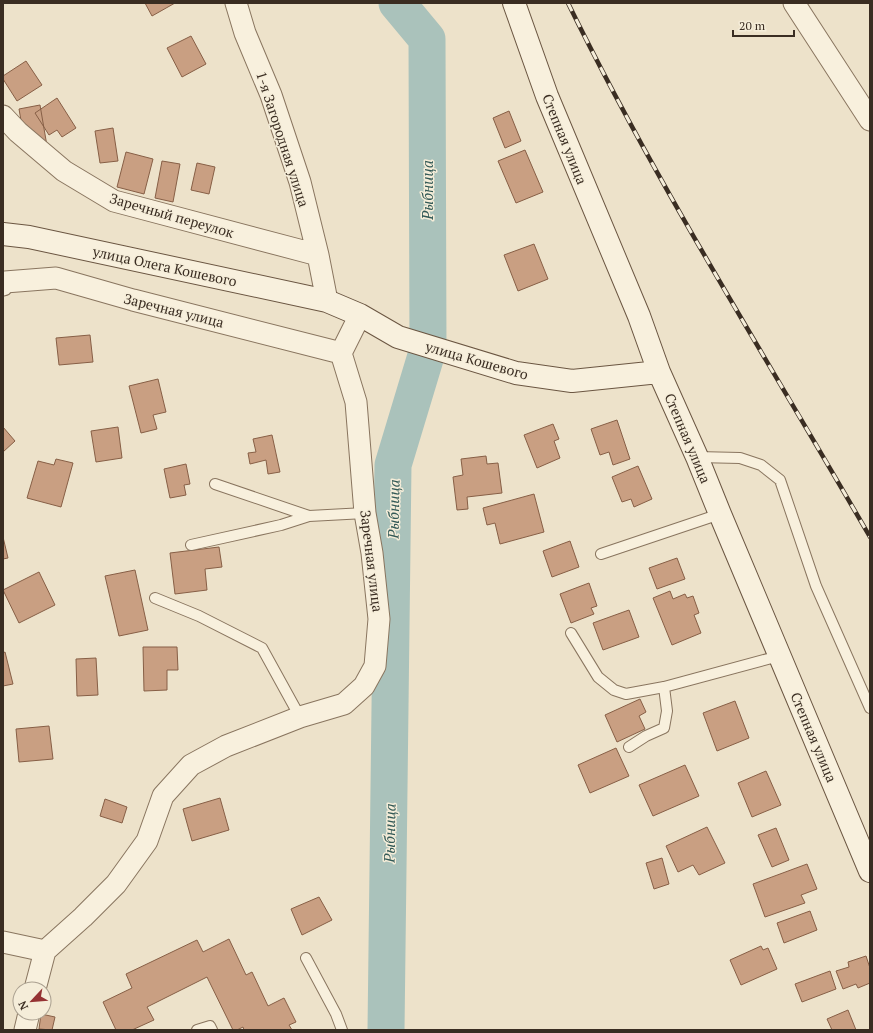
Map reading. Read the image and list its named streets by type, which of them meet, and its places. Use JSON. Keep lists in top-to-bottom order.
{
  "streets": {
    "main road": ["Степная улица", "улица Олега Кошевого", "улица Кошевого"],
    "street": ["1-я Загородная улица", "Заречный переулок", "Заречная улица"]
  },
  "crossings": [
    ["1-я Загородная улица", "Заречный переулок"],
    ["1-я Загородная улица", "улица Олега Кошевого"],
    ["1-я Загородная улица", "улица Кошевого"],
    ["Степная улица", "улица Кошевого"],
    ["улица Олега Кошевого", "улица Кошевого"]
  ],
  "water": ["Рыбница"],
  "scale_bar": "20 m",
  "north": "bottom left"
}
